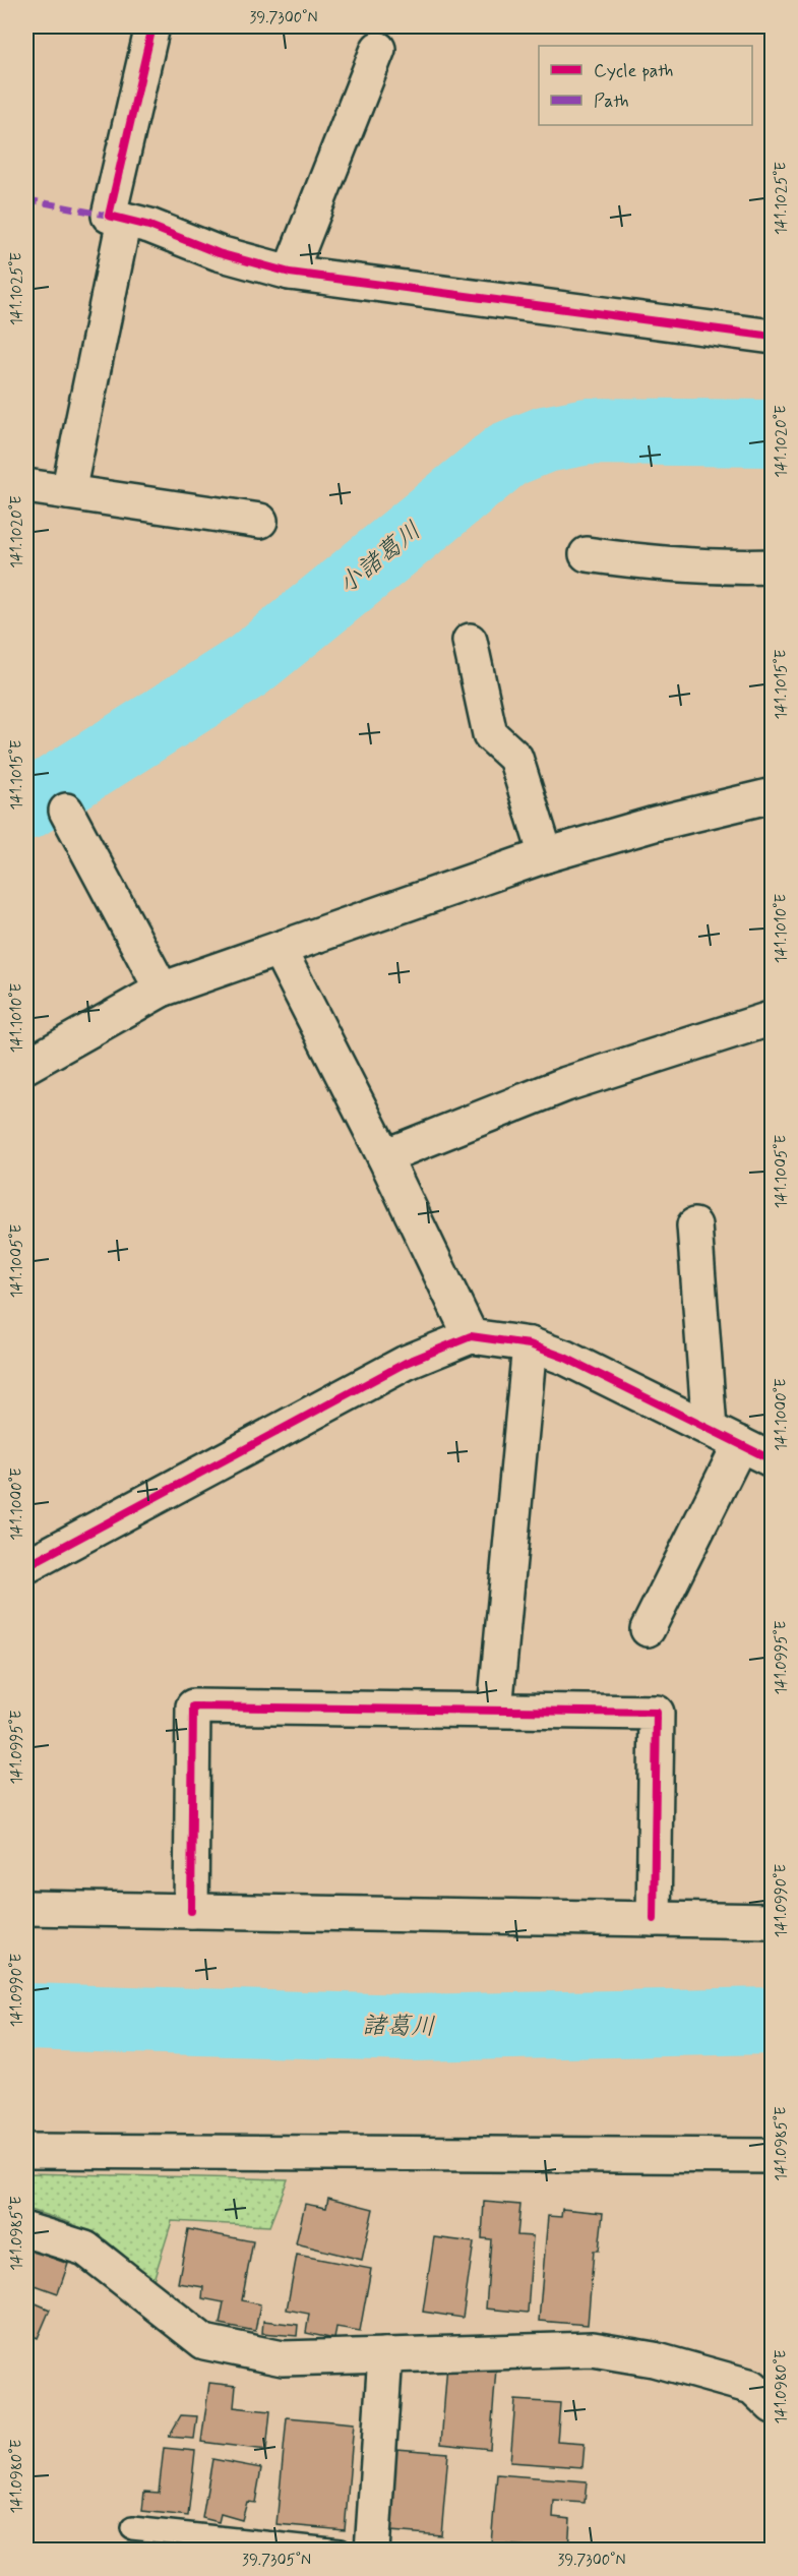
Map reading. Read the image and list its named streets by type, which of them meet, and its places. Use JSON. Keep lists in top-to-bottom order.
{
  "water": ["小諸葛川", "諸葛川"],
  "legend": ["Cycle path", "Path"],
  "coordinates": [
    "39.7300°N",
    "141.1025°E",
    "141.1020°E",
    "141.1015°E",
    "141.1010°E",
    "141.1005°E",
    "141.1000°E",
    "141.0995°E",
    "141.0990°E",
    "141.0985°E",
    "141.0980°E",
    "39.7305°N"
  ]
}
